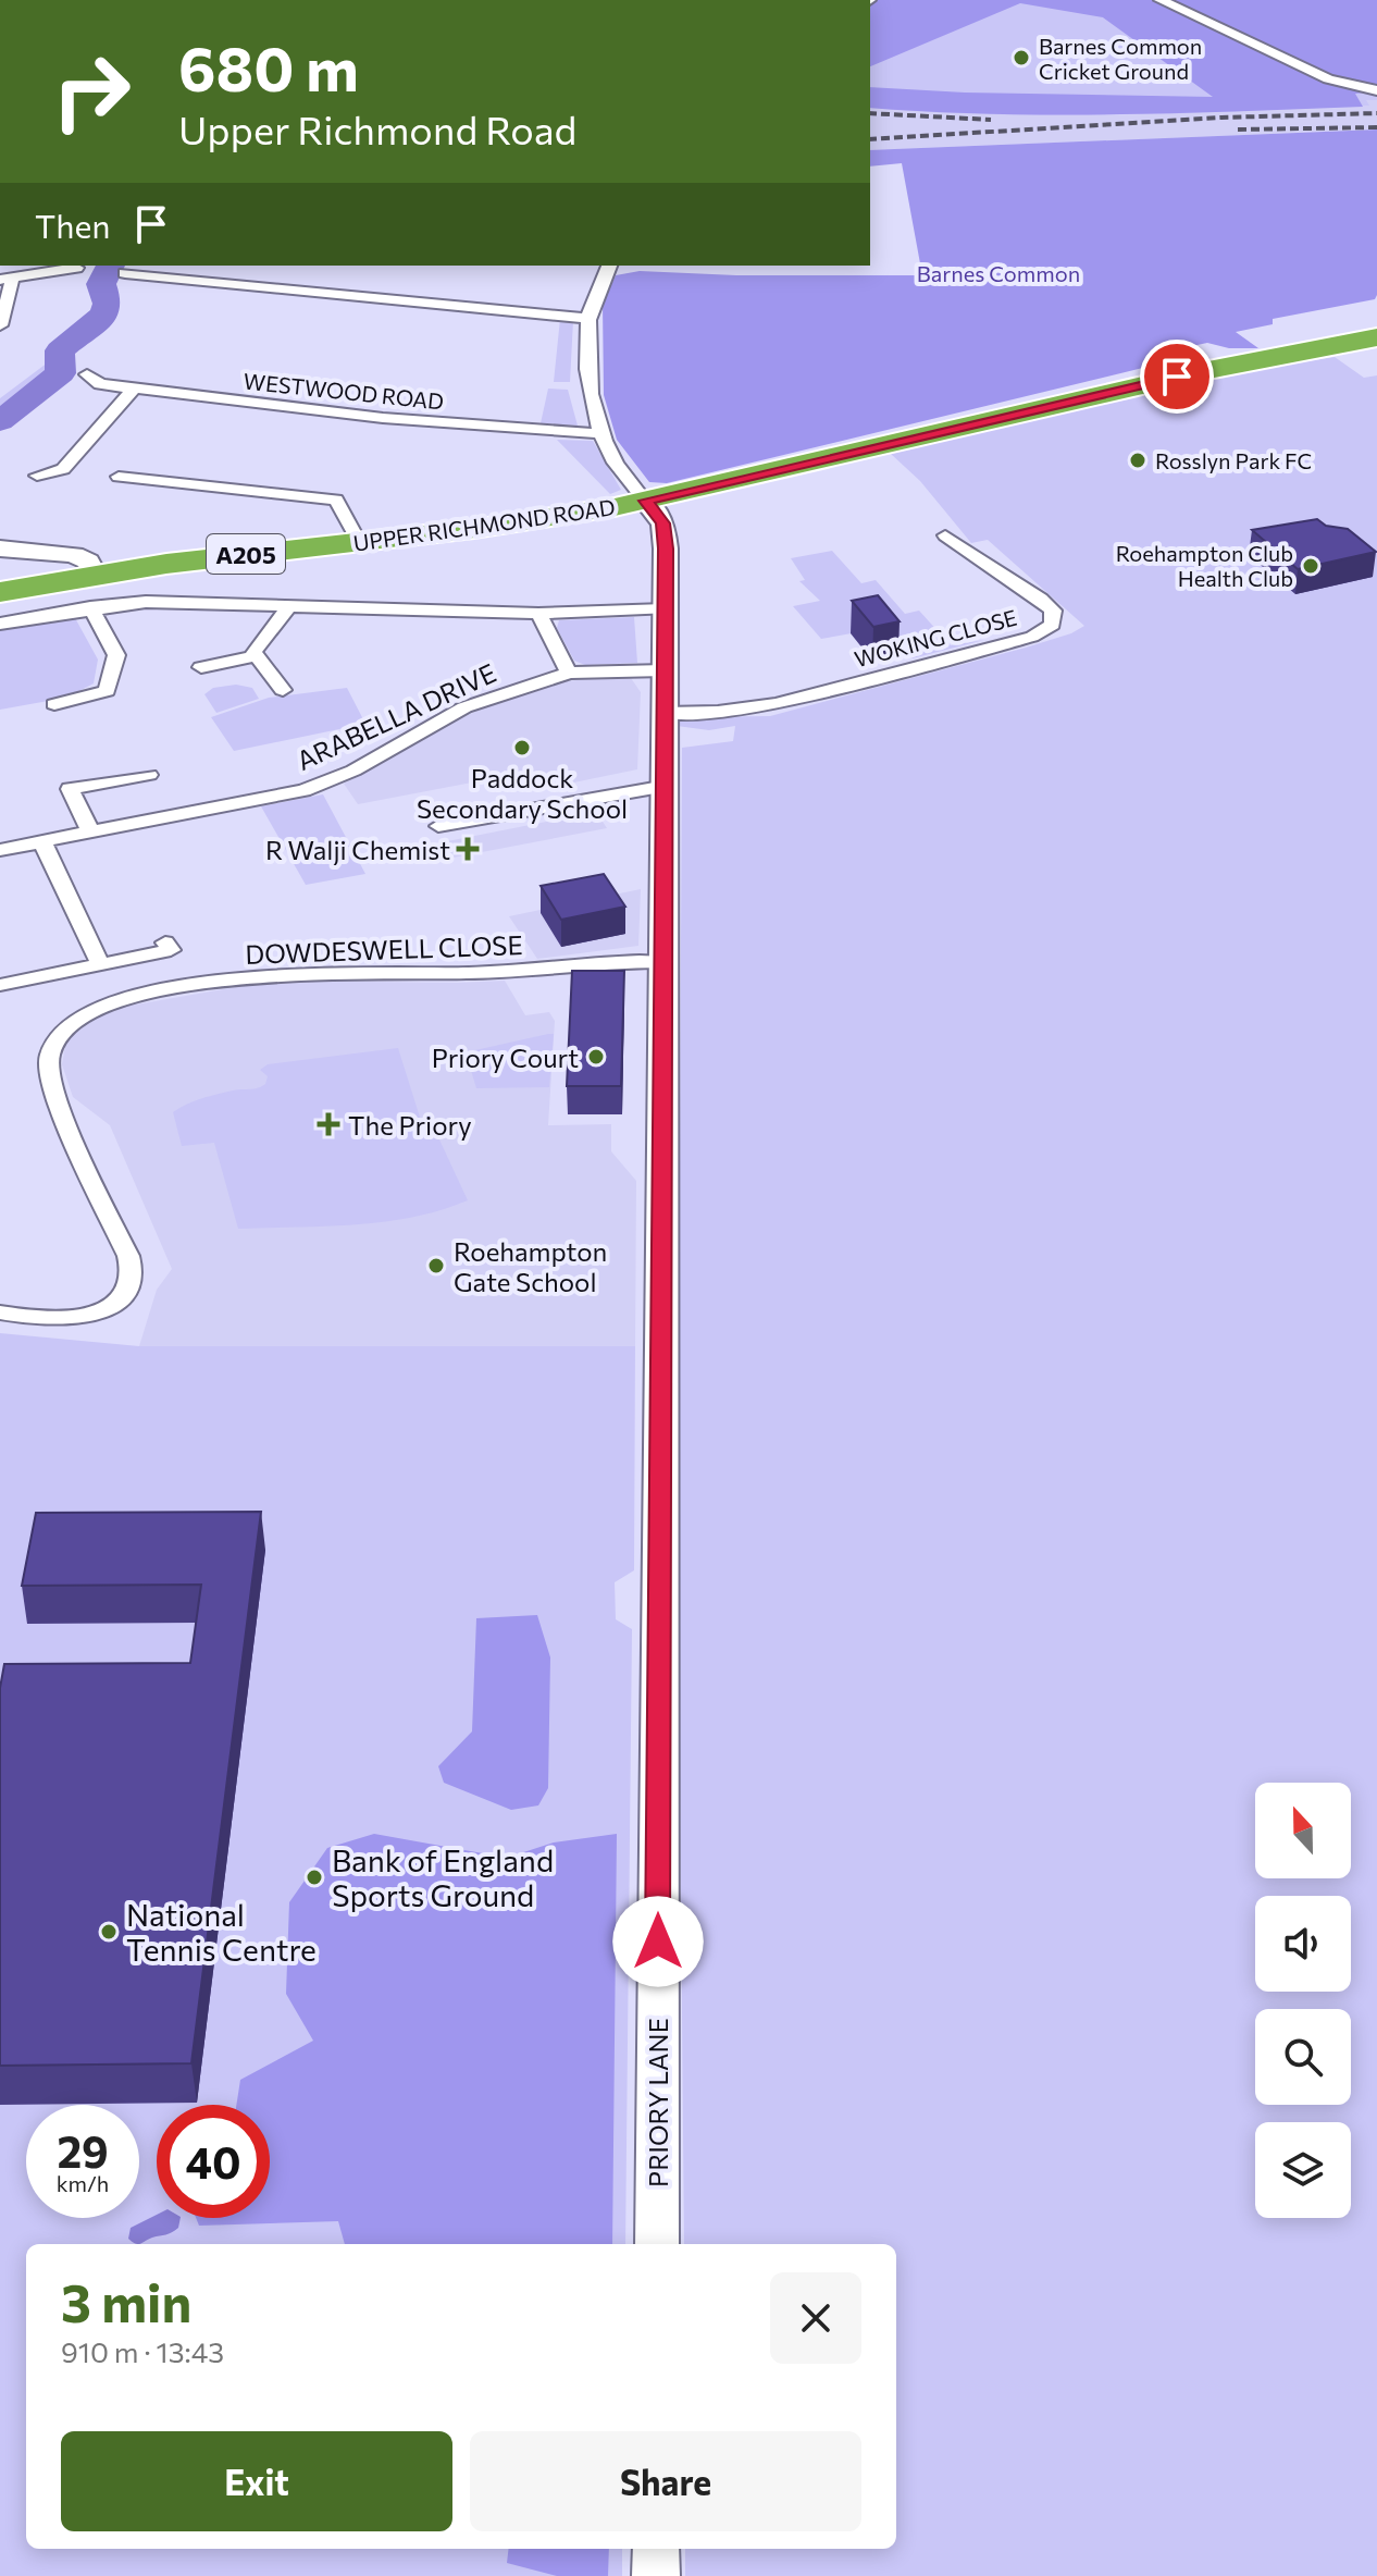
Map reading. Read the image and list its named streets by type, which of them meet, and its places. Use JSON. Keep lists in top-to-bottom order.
{
  "streets": {
    "highway": ["UPPER RICHMOND ROAD", "A205"],
    "street": [
      "WESTWOOD ROAD",
      "WOKING CLOSE",
      "ARABELLA DRIVE",
      "DOWDESWELL CLOSE",
      "PRIORY LANE"
    ]
  },
  "crossings": [
    ["UPPER RICHMOND ROAD", "A205"],
    ["UPPER RICHMOND ROAD", "PRIORY LANE"],
    ["WOKING CLOSE", "ARABELLA DRIVE"],
    ["WOKING CLOSE", "PRIORY LANE"],
    ["ARABELLA DRIVE", "PRIORY LANE"],
    ["DOWDESWELL CLOSE", "PRIORY LANE"]
  ],
  "parks": ["Barnes Common"],
  "places": {
    "other": [
      "Barnes Common Cricket Ground",
      "Rosslyn Park FC",
      "Roehampton Club Health Club",
      "Paddock Secondary School",
      "Priory Court",
      "Roehampton Gate School",
      "Bank of England Sports Ground",
      "National Tennis Centre"
    ],
    "health": ["R Walji Chemist", "The Priory"]
  },
  "north": "top",
  "page": {
    "turn": ["680 m", "Upper Richmond Road"],
    "then": "Then",
    "speed": "29 km/h",
    "limit": "40",
    "heading": ["3 min", "910 m · 13:43"],
    "buttons": ["Exit", "Share"]
  }
}
